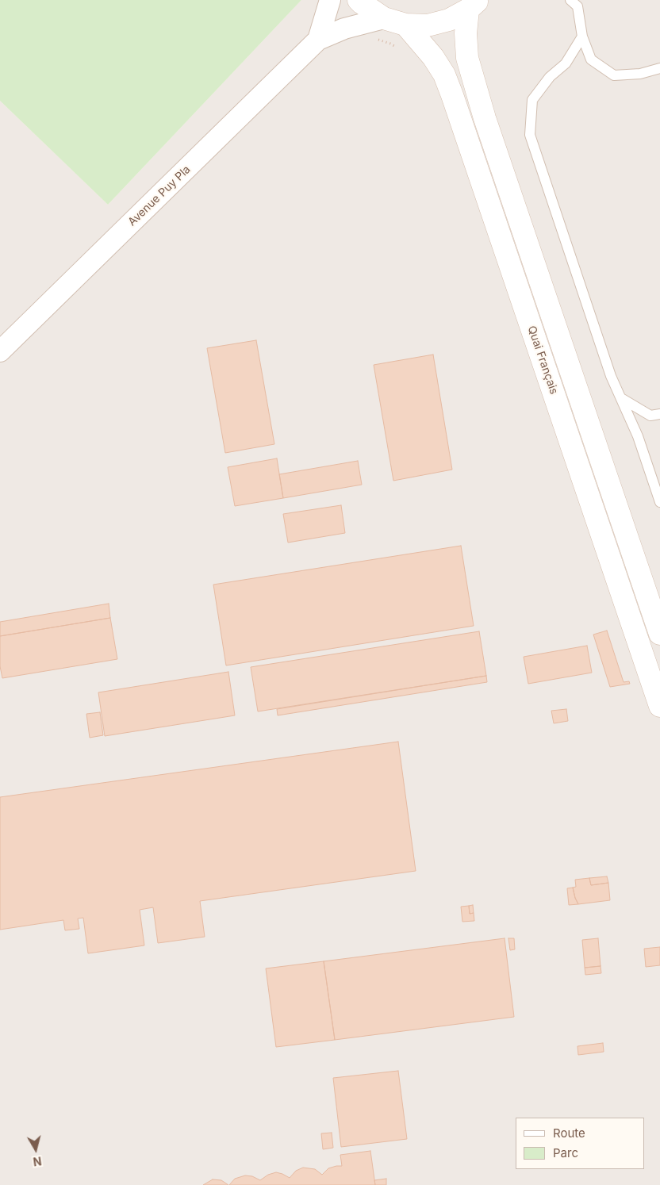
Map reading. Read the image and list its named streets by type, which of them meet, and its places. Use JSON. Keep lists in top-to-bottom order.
{
  "streets": {
    "main road": ["Quai Français"],
    "street": ["Avenue Puy Pla"]
  },
  "legend": ["Route", "Parc"],
  "north": "bottom"
}
